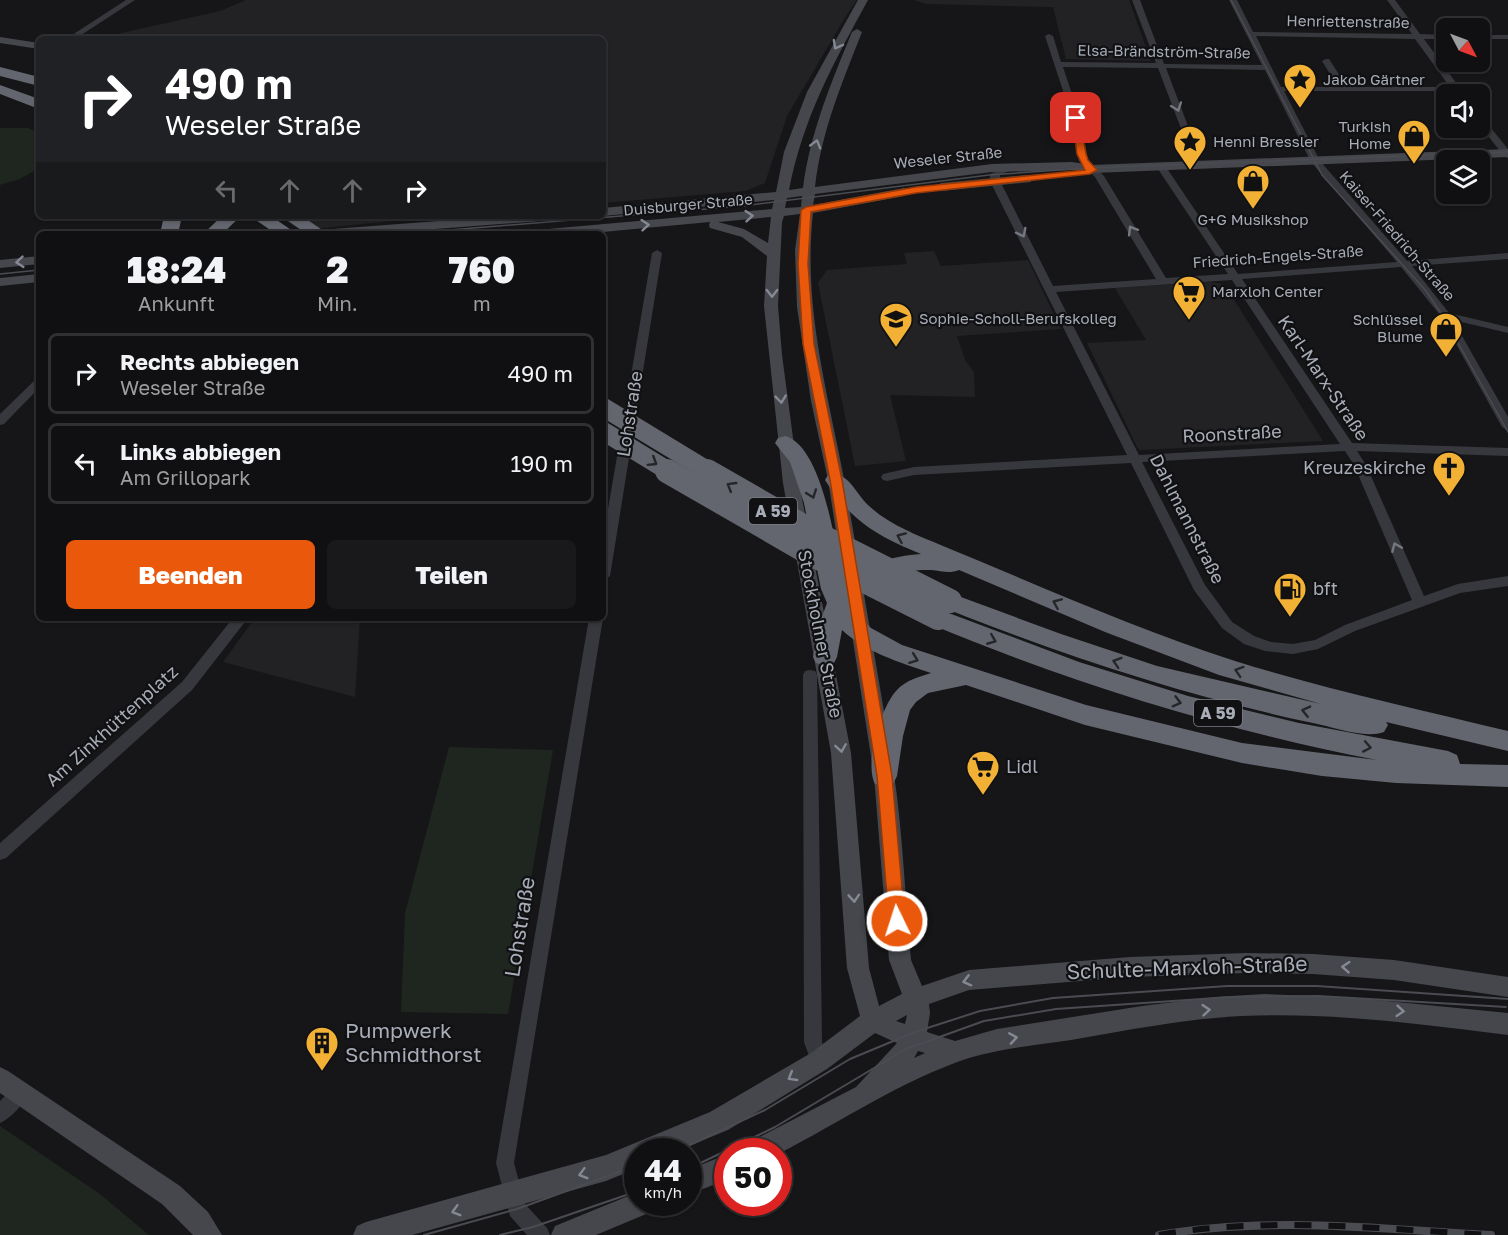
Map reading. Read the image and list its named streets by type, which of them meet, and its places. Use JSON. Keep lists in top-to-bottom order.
{
  "streets": {
    "highway": ["A 59"],
    "main road": [
      "Weseler Straße",
      "Duisburger Straße",
      "Stockholmer Straße",
      "Schulte-Marxloh-Straße"
    ],
    "street": [
      "Henriettenstraße",
      "Elsa-Brändström-Straße",
      "Kaiser-Friedrich-Straße",
      "Friedrich-Engels-Straße",
      "Karl-Marx-Straße",
      "Lohstraße",
      "Roonstraße",
      "Dahlmannstraße",
      "Am Zinkhüttenplatz"
    ]
  },
  "crossings": [
    ["Henriettenstraße", "Kaiser-Friedrich-Straße"],
    ["Elsa-Brändström-Straße", "Kaiser-Friedrich-Straße"],
    ["Weseler Straße", "Duisburger Straße"],
    ["Weseler Straße", "Kaiser-Friedrich-Straße"],
    ["Weseler Straße", "Karl-Marx-Straße"],
    ["Weseler Straße", "Dahlmannstraße"],
    ["Duisburger Straße", "Stockholmer Straße"],
    ["Kaiser-Friedrich-Straße", "Friedrich-Engels-Straße"],
    ["Friedrich-Engels-Straße", "Karl-Marx-Straße"],
    ["Friedrich-Engels-Straße", "Dahlmannstraße"],
    ["Karl-Marx-Straße", "Roonstraße"],
    ["Karl-Marx-Straße", "Dahlmannstraße"],
    ["Roonstraße", "Dahlmannstraße"],
    ["Stockholmer Straße", "Schulte-Marxloh-Straße"]
  ],
  "places": {
    "place": ["Jakob Gärtner", "Henni Bressler"],
    "shop": ["Turkish Home", "G+G Musikshop", "Schlüssel Blume"],
    "supermarket": ["Marxloh Center", "Lidl"],
    "school or university": ["Sophie-Scholl-Berufskolleg"],
    "church": ["Kreuzeskirche"],
    "fuel station": ["bft"],
    "building": ["Pumpwerk Schmidthorst"]
  },
  "north": "bottom right",
  "page": {
    "turn": ["490 m", "Weseler Straße"],
    "eta": [
      "18:24",
      "Ankunft",
      "2",
      "Min.",
      "760",
      "m"
    ],
    "list": [
      {
        "name": "Rechts abbiegen",
        "note": "Weseler Straße",
        "value": "490 m"
      },
      {
        "name": "Links abbiegen",
        "note": "Am Grillopark",
        "value": "190 m"
      }
    ],
    "buttons": ["Beenden", "Teilen"],
    "speed": "44 km/h",
    "limit": "50"
  }
}
